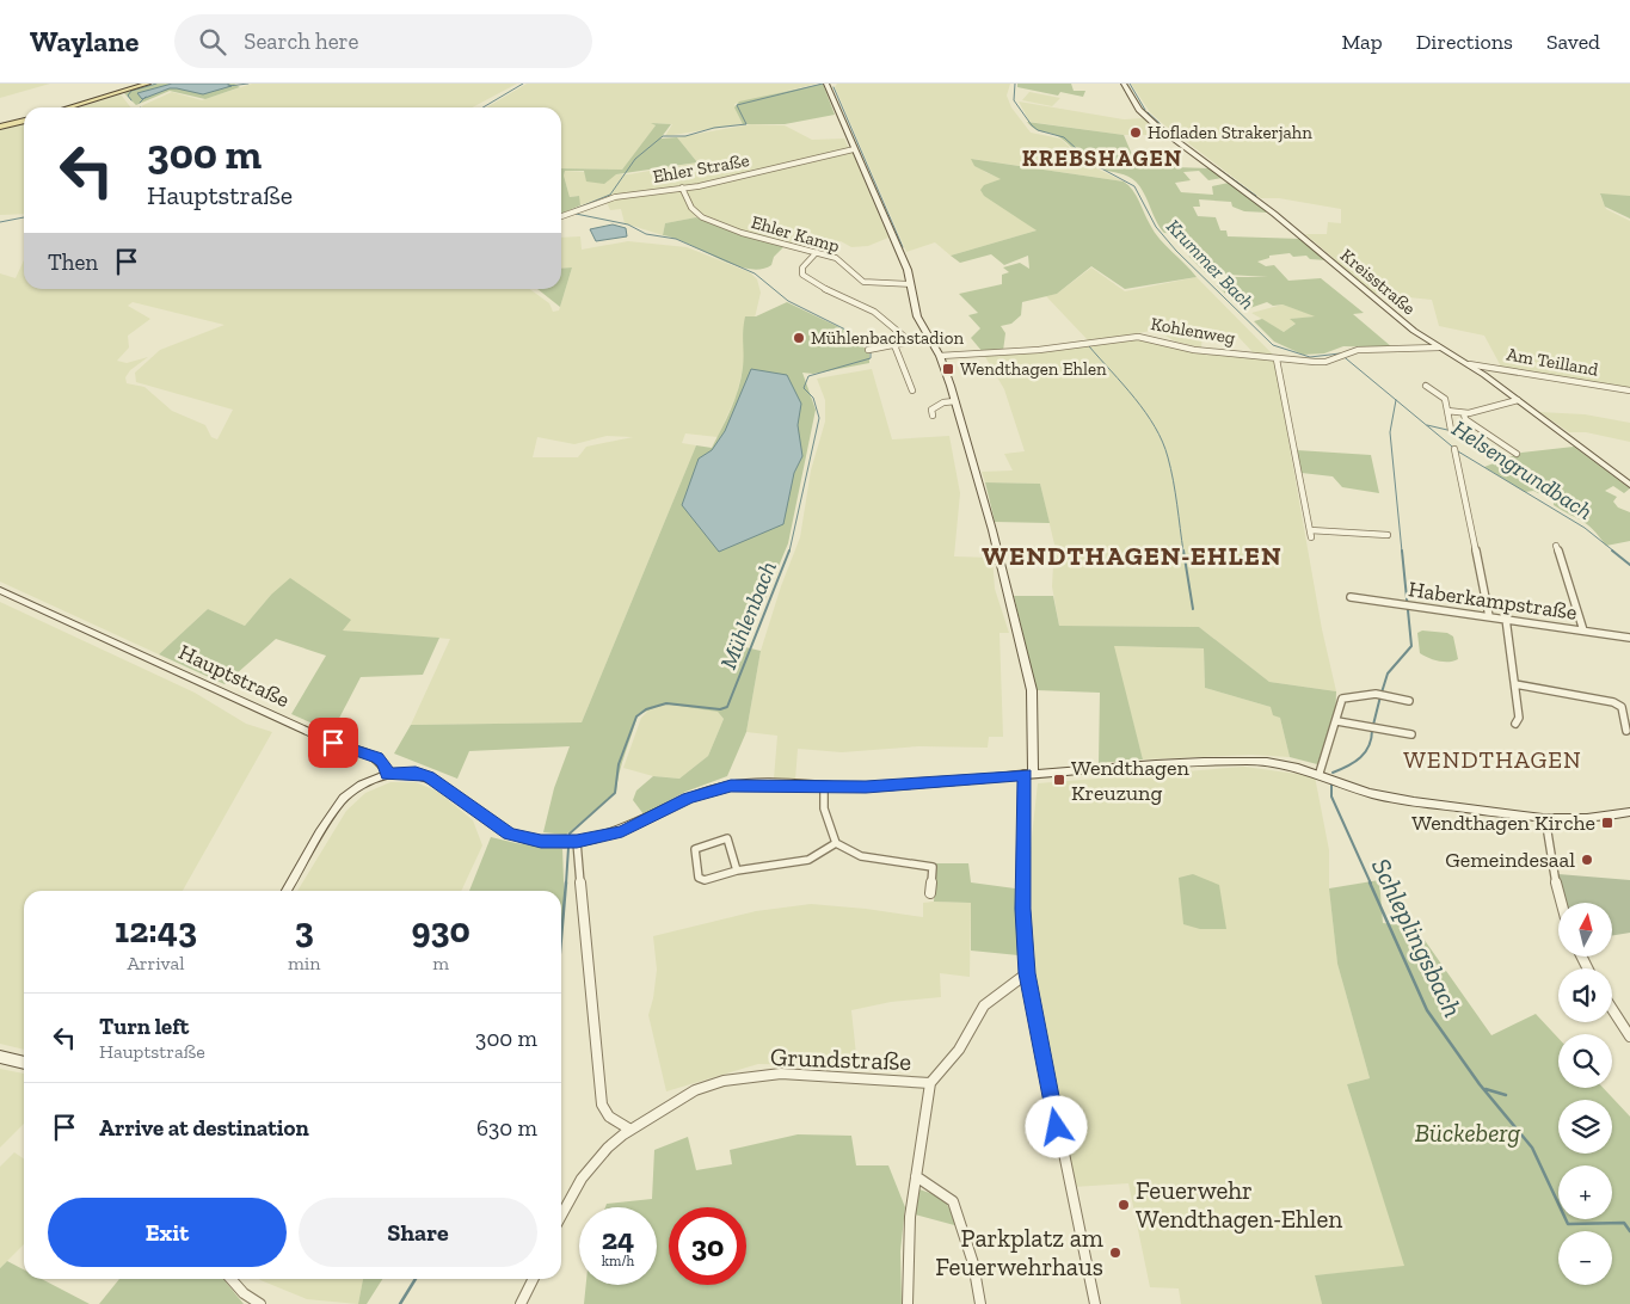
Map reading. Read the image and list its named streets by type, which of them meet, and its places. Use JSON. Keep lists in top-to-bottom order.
{
  "streets": {
    "street": [
      "Ehler Straße",
      "Ehler Kamp",
      "Kreisstraße",
      "Kohlenweg",
      "Am Teilland",
      "Haberkampstraße",
      "Hauptstraße",
      "Grundstraße"
    ]
  },
  "crossings": [
    ["Ehler Straße", "Ehler Kamp"],
    ["Kreisstraße", "Kohlenweg"],
    ["Kreisstraße", "Am Teilland"]
  ],
  "districts": ["KREBSHAGEN", "WENDTHAGEN-EHLEN", "WENDTHAGEN"],
  "water": [
    "Krummer Bach",
    "Helsengrundbach",
    "Mühlenbach",
    "Schleplingsbach"
  ],
  "parks": ["Bückeberg"],
  "places": {
    "other": [
      "Hofladen Strakerjahn",
      "Mühlenbachstadion",
      "Gemeindesaal",
      "Feuerwehr Wendthagen-Ehlen",
      "Parkplatz am Feuerwehrhaus"
    ],
    "transit": ["Wendthagen Ehlen", "Wendthagen Kreuzung", "Wendthagen Kirche"]
  },
  "north": "top",
  "page": {
    "header": "Waylane",
    "search": "Search here",
    "nav": ["Map", "Directions", "Saved"],
    "turn": ["300 m", "Hauptstraße"],
    "then": "Then",
    "eta": [
      "12:43",
      "Arrival",
      "3",
      "min",
      "930",
      "m"
    ],
    "map_buttons": ["+", "−"],
    "list": [
      {
        "name": "Turn left",
        "note": "Hauptstraße",
        "value": "300 m"
      },
      {
        "name": "Arrive at destination",
        "value": "630 m"
      }
    ],
    "buttons": ["Exit", "Share"],
    "speed": "24 km/h",
    "limit": "30"
  }
}
